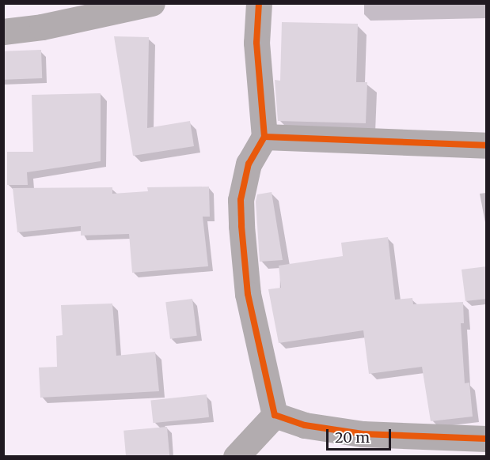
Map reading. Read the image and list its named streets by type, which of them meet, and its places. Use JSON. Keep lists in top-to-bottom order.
{
  "scale_bar": "20 m"
}
